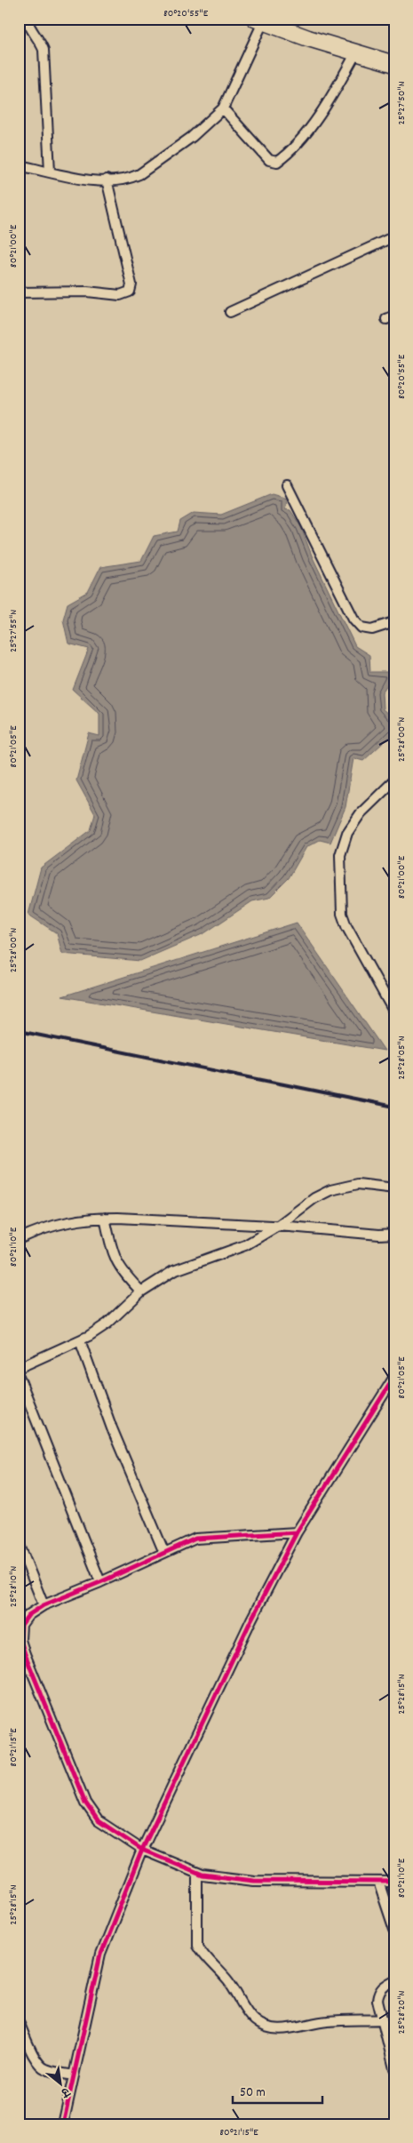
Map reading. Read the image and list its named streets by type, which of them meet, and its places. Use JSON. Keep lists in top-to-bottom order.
{
  "scale_bar": "50 m",
  "north": "bottom right",
  "coordinates": [
    "80°20'55\"E",
    "25°27'50\"N",
    "80°21'00\"E",
    "25°27'55\"N",
    "25°28'00\"N",
    "80°21'05\"E",
    "25°28'05\"N",
    "80°21'10\"E",
    "25°28'10\"N",
    "25°28'15\"N",
    "80°21'15\"E",
    "25°28'20\"N"
  ]
}
